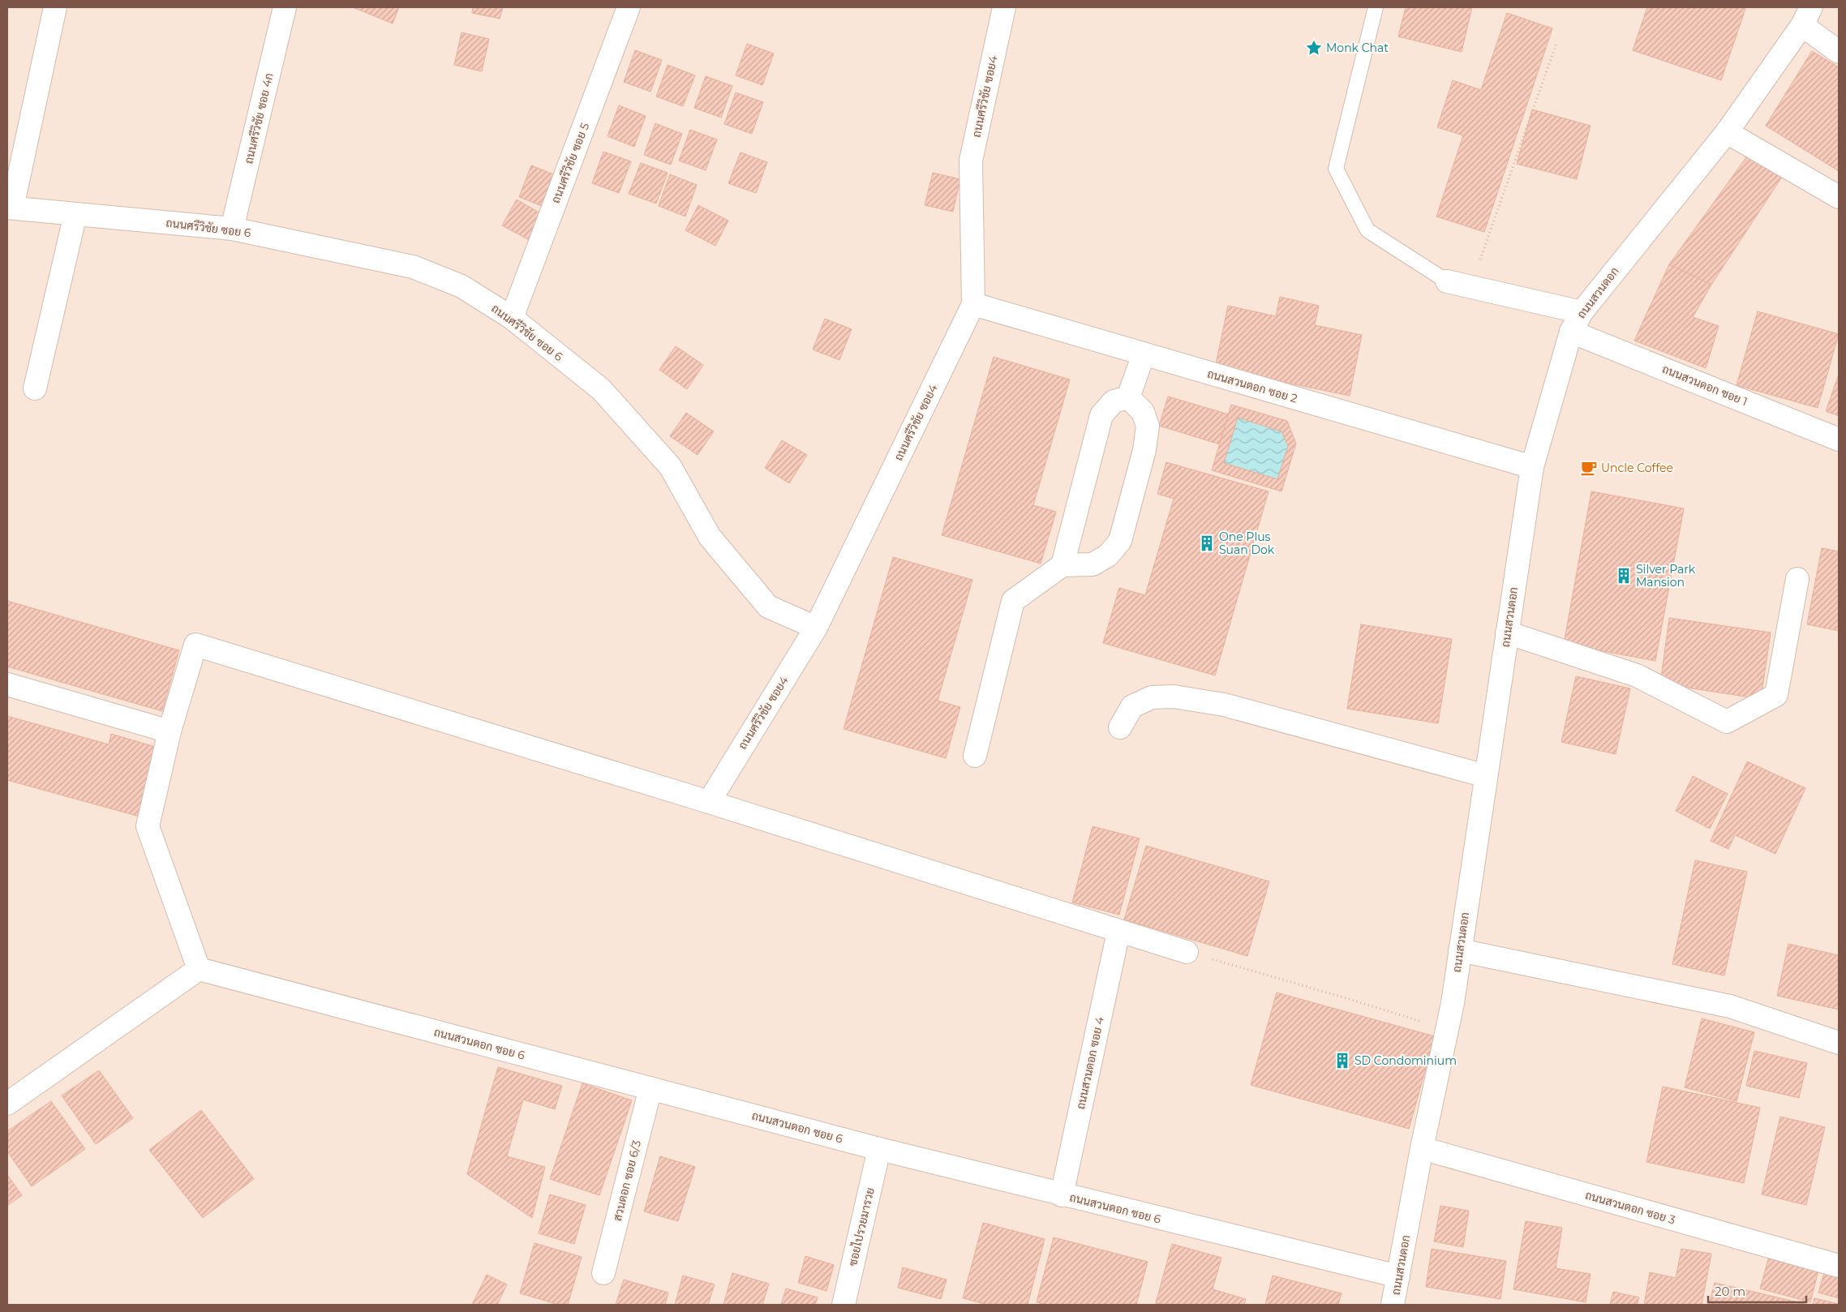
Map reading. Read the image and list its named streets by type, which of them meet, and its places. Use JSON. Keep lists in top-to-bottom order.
{
  "streets": {
    "street": [
      "ถนนศรีวิชัย ซอย4",
      "ถนนศรีวิชัย ซอย 4ก",
      "ถนนศรีวิชัย ซอย 5",
      "ถนนศรีวิชัย ซอย 6",
      "ถนนสวนดอก",
      "ถนนสวนดอก ซอย 1",
      "ถนนสวนดอก ซอย 2",
      "ถนนสวนดอก ซอย 6",
      "ถนนสวนดอก ซอย 4",
      "สวนดอก ซอย 6/3",
      "ถนนสวนดอก ซอย 3",
      "ซอยไปรวยมารวย"
    ]
  },
  "crossings": [
    ["ถนนศรีวิชัย ซอย4", "ถนนศรีวิชัย ซอย 6"],
    ["ถนนศรีวิชัย ซอย4", "ถนนสวนดอก ซอย 2"],
    ["ถนนศรีวิชัย ซอย 4ก", "ถนนศรีวิชัย ซอย 6"],
    ["ถนนศรีวิชัย ซอย 5", "ถนนศรีวิชัย ซอย 6"],
    ["ถนนสวนดอก", "ถนนสวนดอก ซอย 1"],
    ["ถนนสวนดอก", "ถนนสวนดอก ซอย 2"],
    ["ถนนสวนดอก", "ถนนสวนดอก ซอย 6"],
    ["ถนนสวนดอก", "ถนนสวนดอก ซอย 3"],
    ["ถนนสวนดอก ซอย 6", "ถนนสวนดอก ซอย 4"],
    ["ถนนสวนดอก ซอย 6", "สวนดอก ซอย 6/3"],
    ["ถนนสวนดอก ซอย 6", "ซอยไปรวยมารวย"]
  ],
  "places": {
    "place": ["Monk Chat"],
    "cafe": ["Uncle Coffee"],
    "building": ["One Plus Suan Dok", "Silver Park Mansion", "SD Condominium"]
  },
  "scale_bar": "20 m"
}
